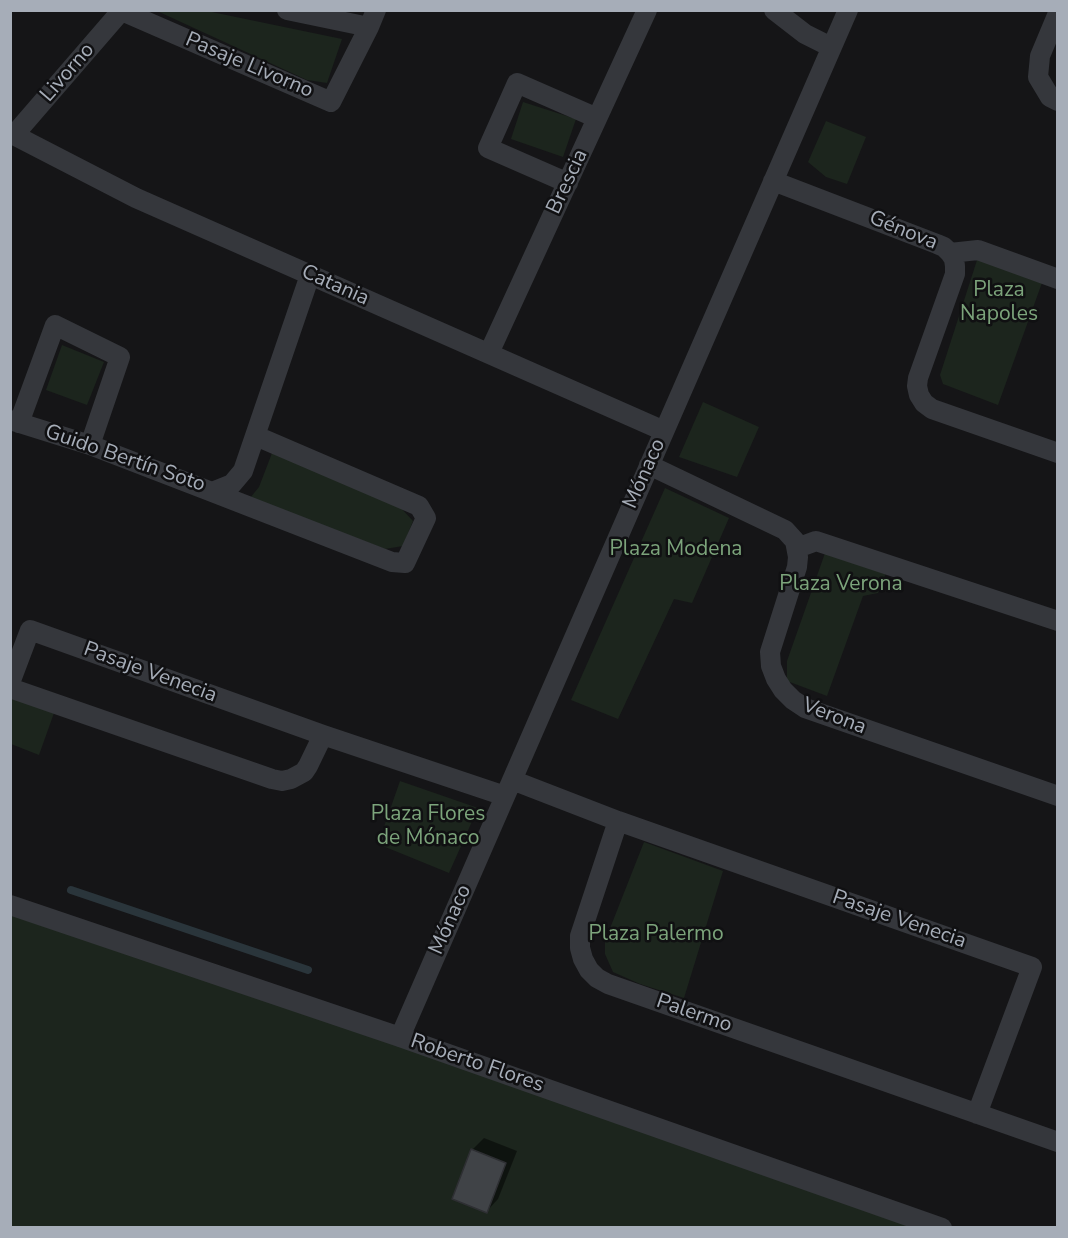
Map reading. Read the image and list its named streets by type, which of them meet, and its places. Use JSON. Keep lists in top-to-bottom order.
{
  "streets": {
    "street": [
      "Pasaje Livorno",
      "Livorno",
      "Brescia",
      "Génova",
      "Catania",
      "Guido Bertín Soto",
      "Mónaco",
      "Pasaje Venecia",
      "Verona",
      "Palermo",
      "Roberto Flores"
    ]
  },
  "crossings": [
    ["Pasaje Livorno", "Livorno"],
    ["Livorno", "Catania"],
    ["Brescia", "Catania"],
    ["Génova", "Mónaco"],
    ["Catania", "Guido Bertín Soto"],
    ["Catania", "Mónaco"],
    ["Mónaco", "Pasaje Venecia"],
    ["Mónaco", "Roberto Flores"],
    ["Pasaje Venecia", "Palermo"]
  ],
  "parks": [
    "Plaza Napoles",
    "Plaza Modena",
    "Plaza Verona",
    "Plaza Flores de Mónaco",
    "Plaza Palermo"
  ]
}
